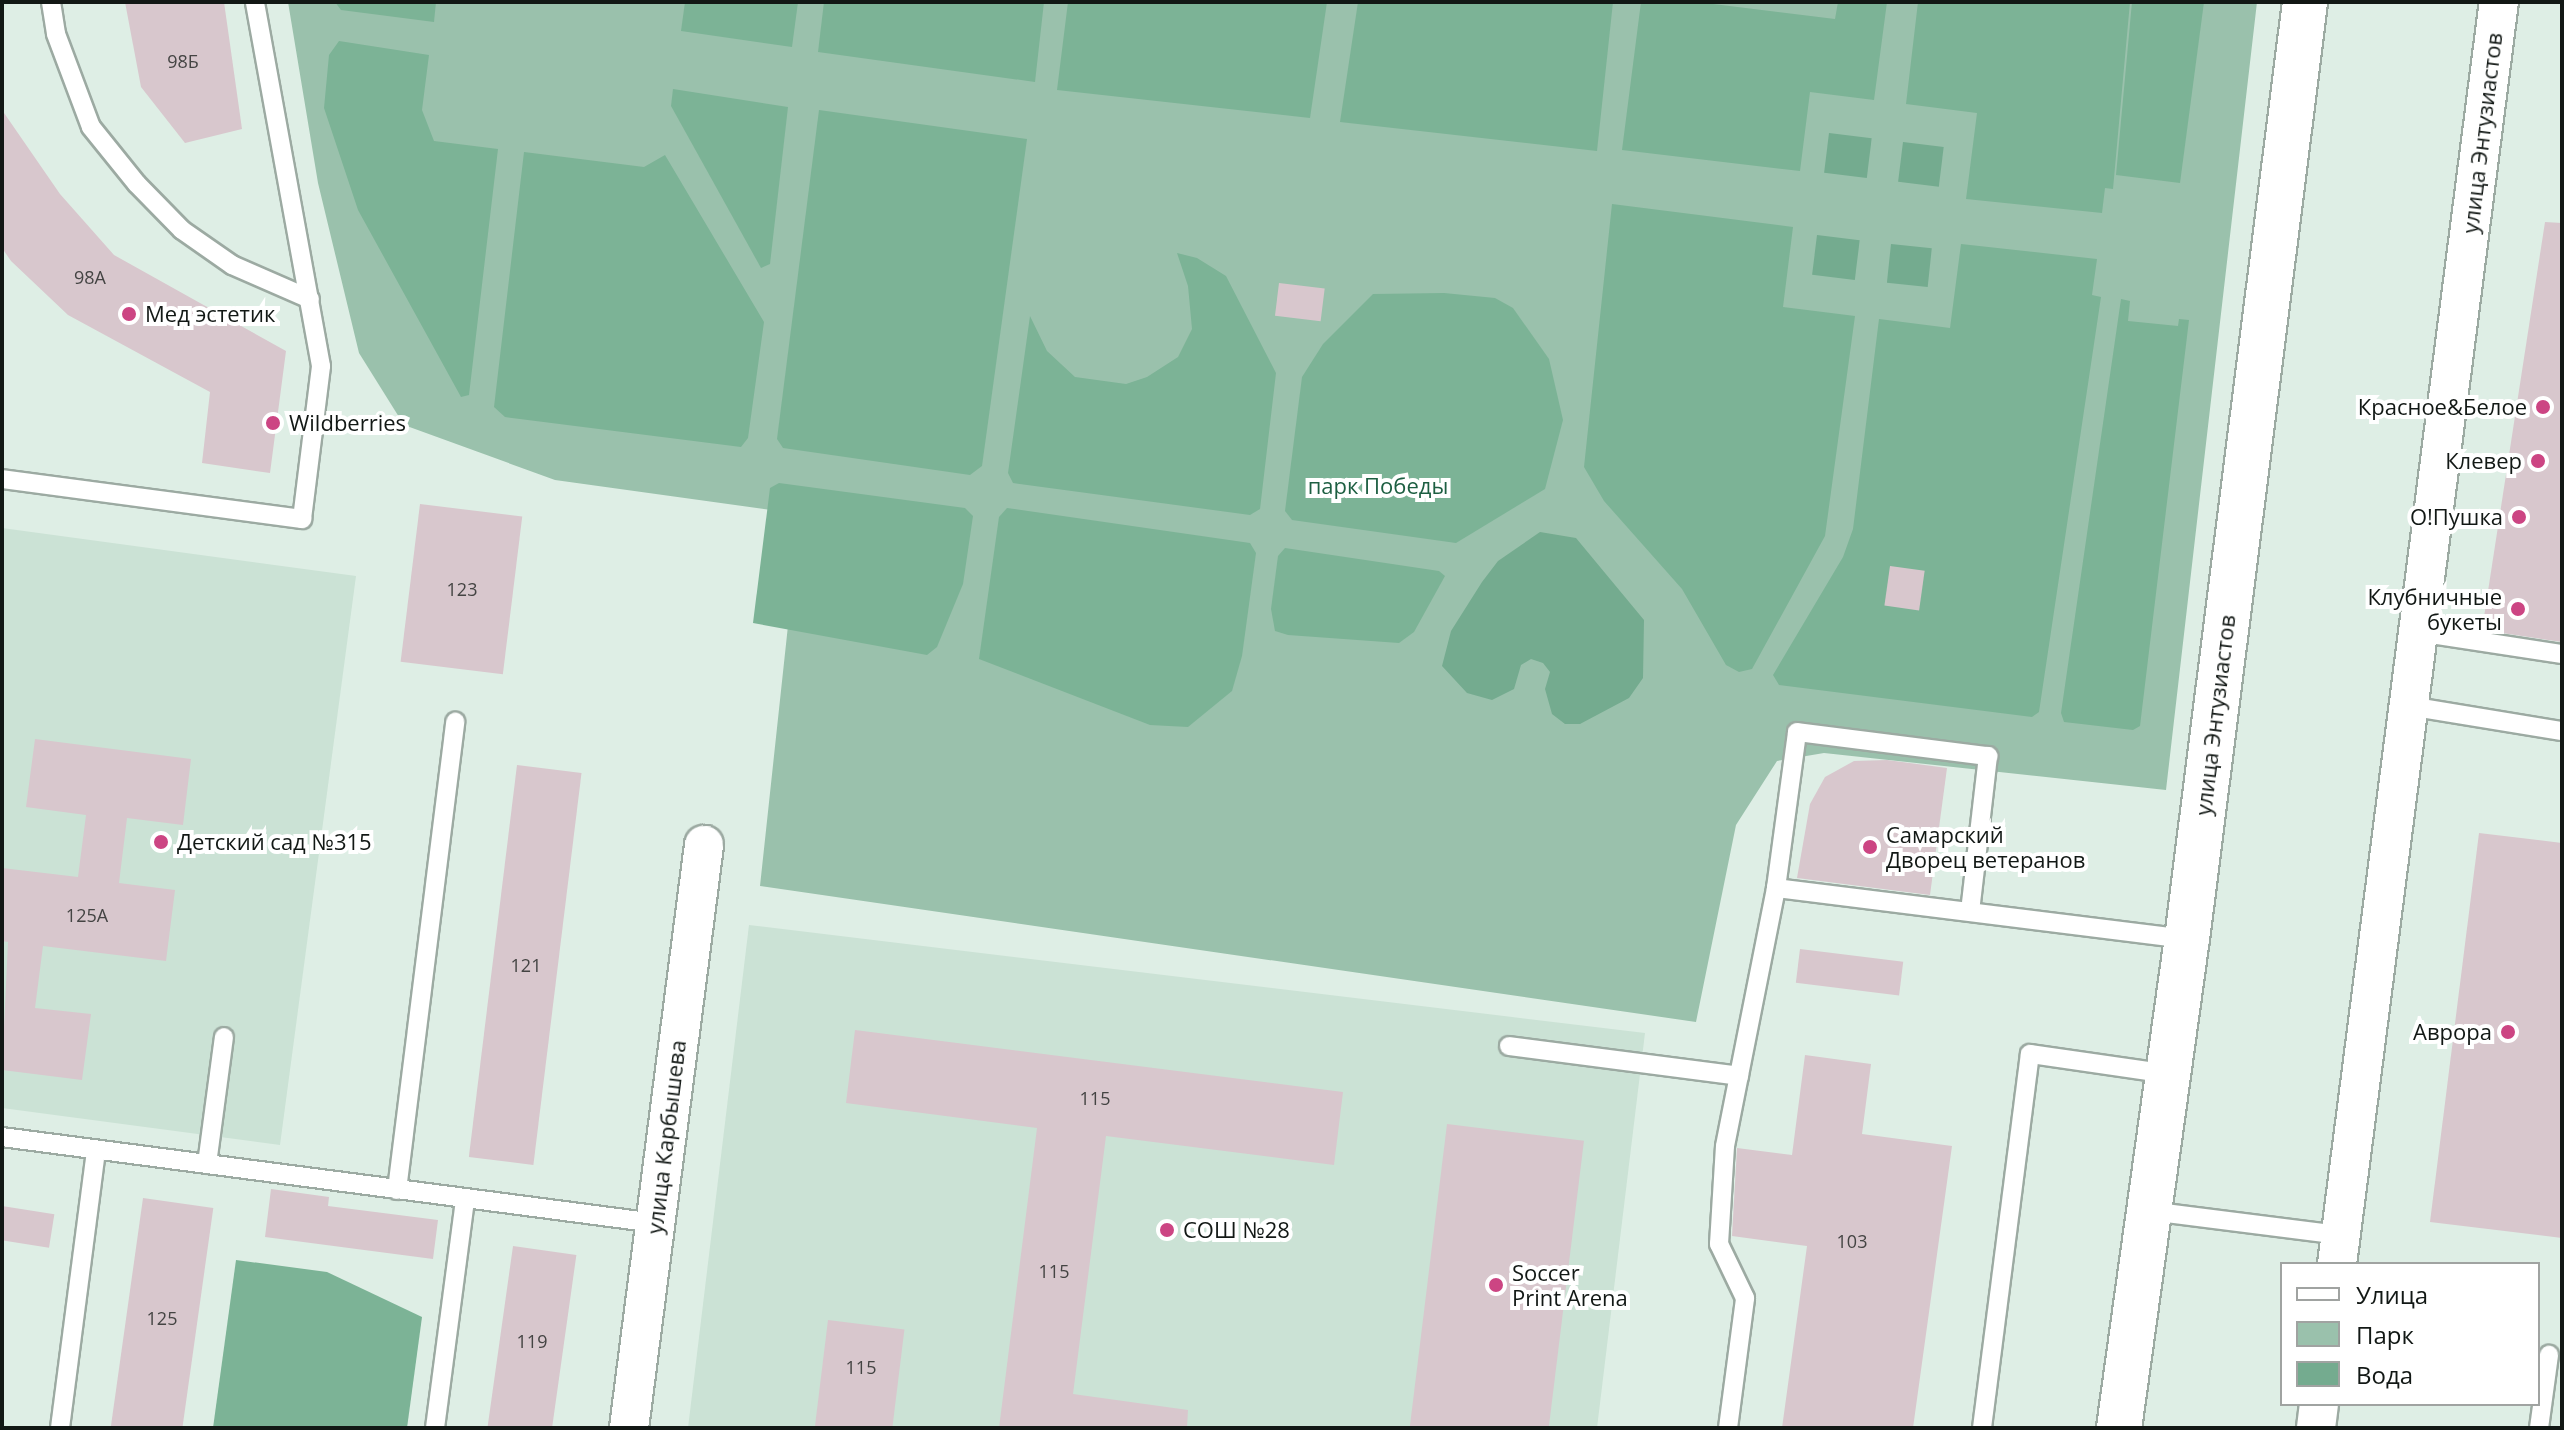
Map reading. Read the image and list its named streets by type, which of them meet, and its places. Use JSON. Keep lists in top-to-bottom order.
{
  "streets": {
    "main road": ["улица Энтузиастов"],
    "street": ["улица Карбышева"]
  },
  "parks": ["парк Победы"],
  "places": [
    "Мед эстетик",
    "Красное&Белое",
    "Wildberries",
    "Клевер",
    "О!Пушка",
    "Клубничные букеты",
    "Детский сад №315",
    "Самарский Дворец ветеранов",
    "Аврора",
    "СОШ №28",
    "Soccer Print Arena"
  ],
  "house_numbers": [
    "98Б",
    "98А",
    "123",
    "125А",
    "121",
    "115",
    "103",
    "115",
    "125",
    "119",
    "115"
  ],
  "legend": ["Улица", "Парк", "Вода"]
}
